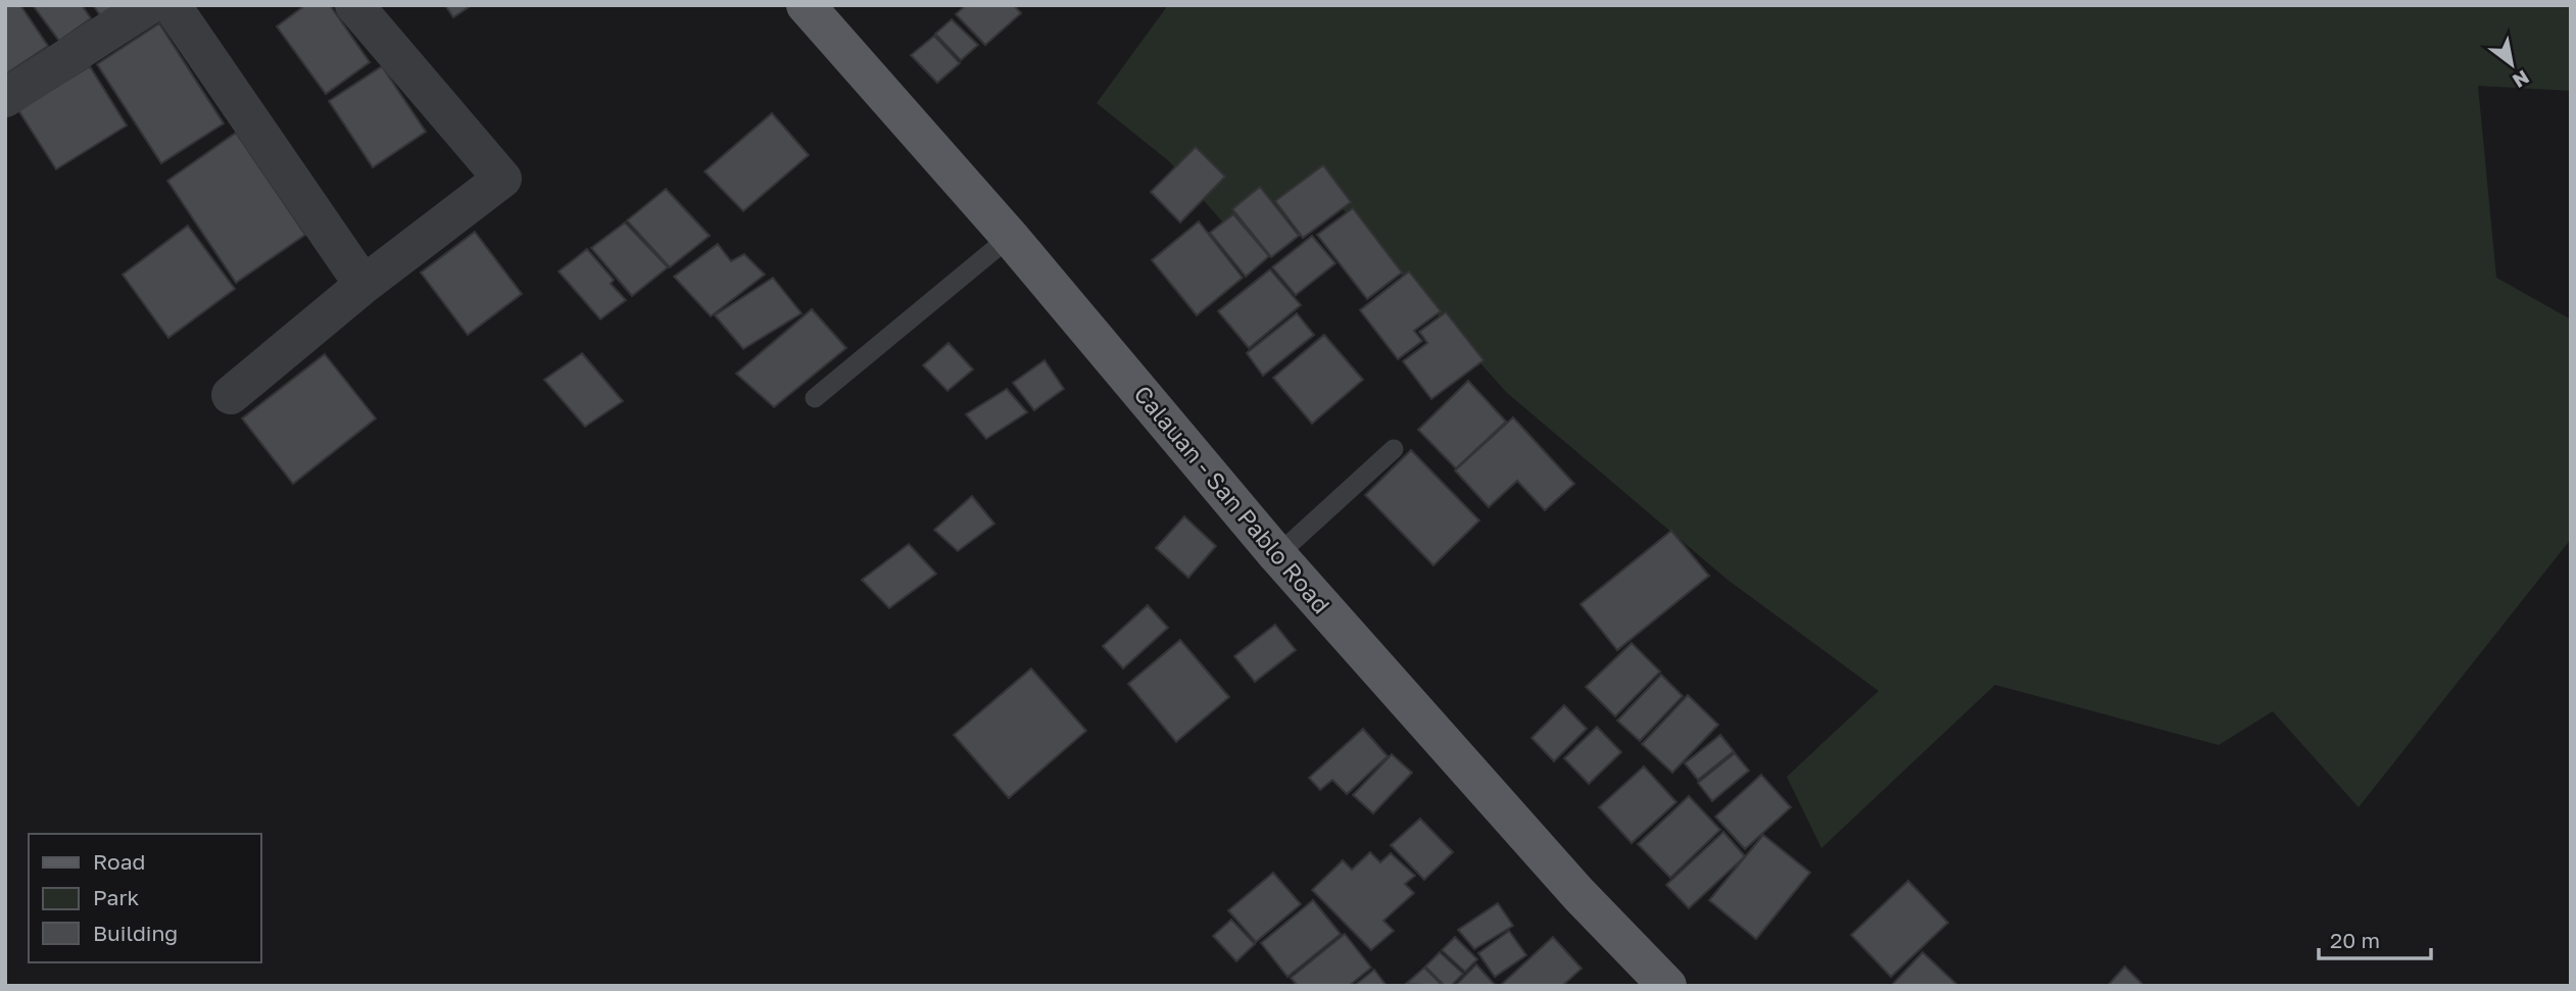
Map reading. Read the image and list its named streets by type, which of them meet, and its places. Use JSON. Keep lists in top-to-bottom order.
{
  "streets": {
    "main road": ["Calauan - San Pablo Road"]
  },
  "legend": ["Road", "Park", "Building"],
  "scale_bar": "20 m",
  "north": "bottom right"
}
